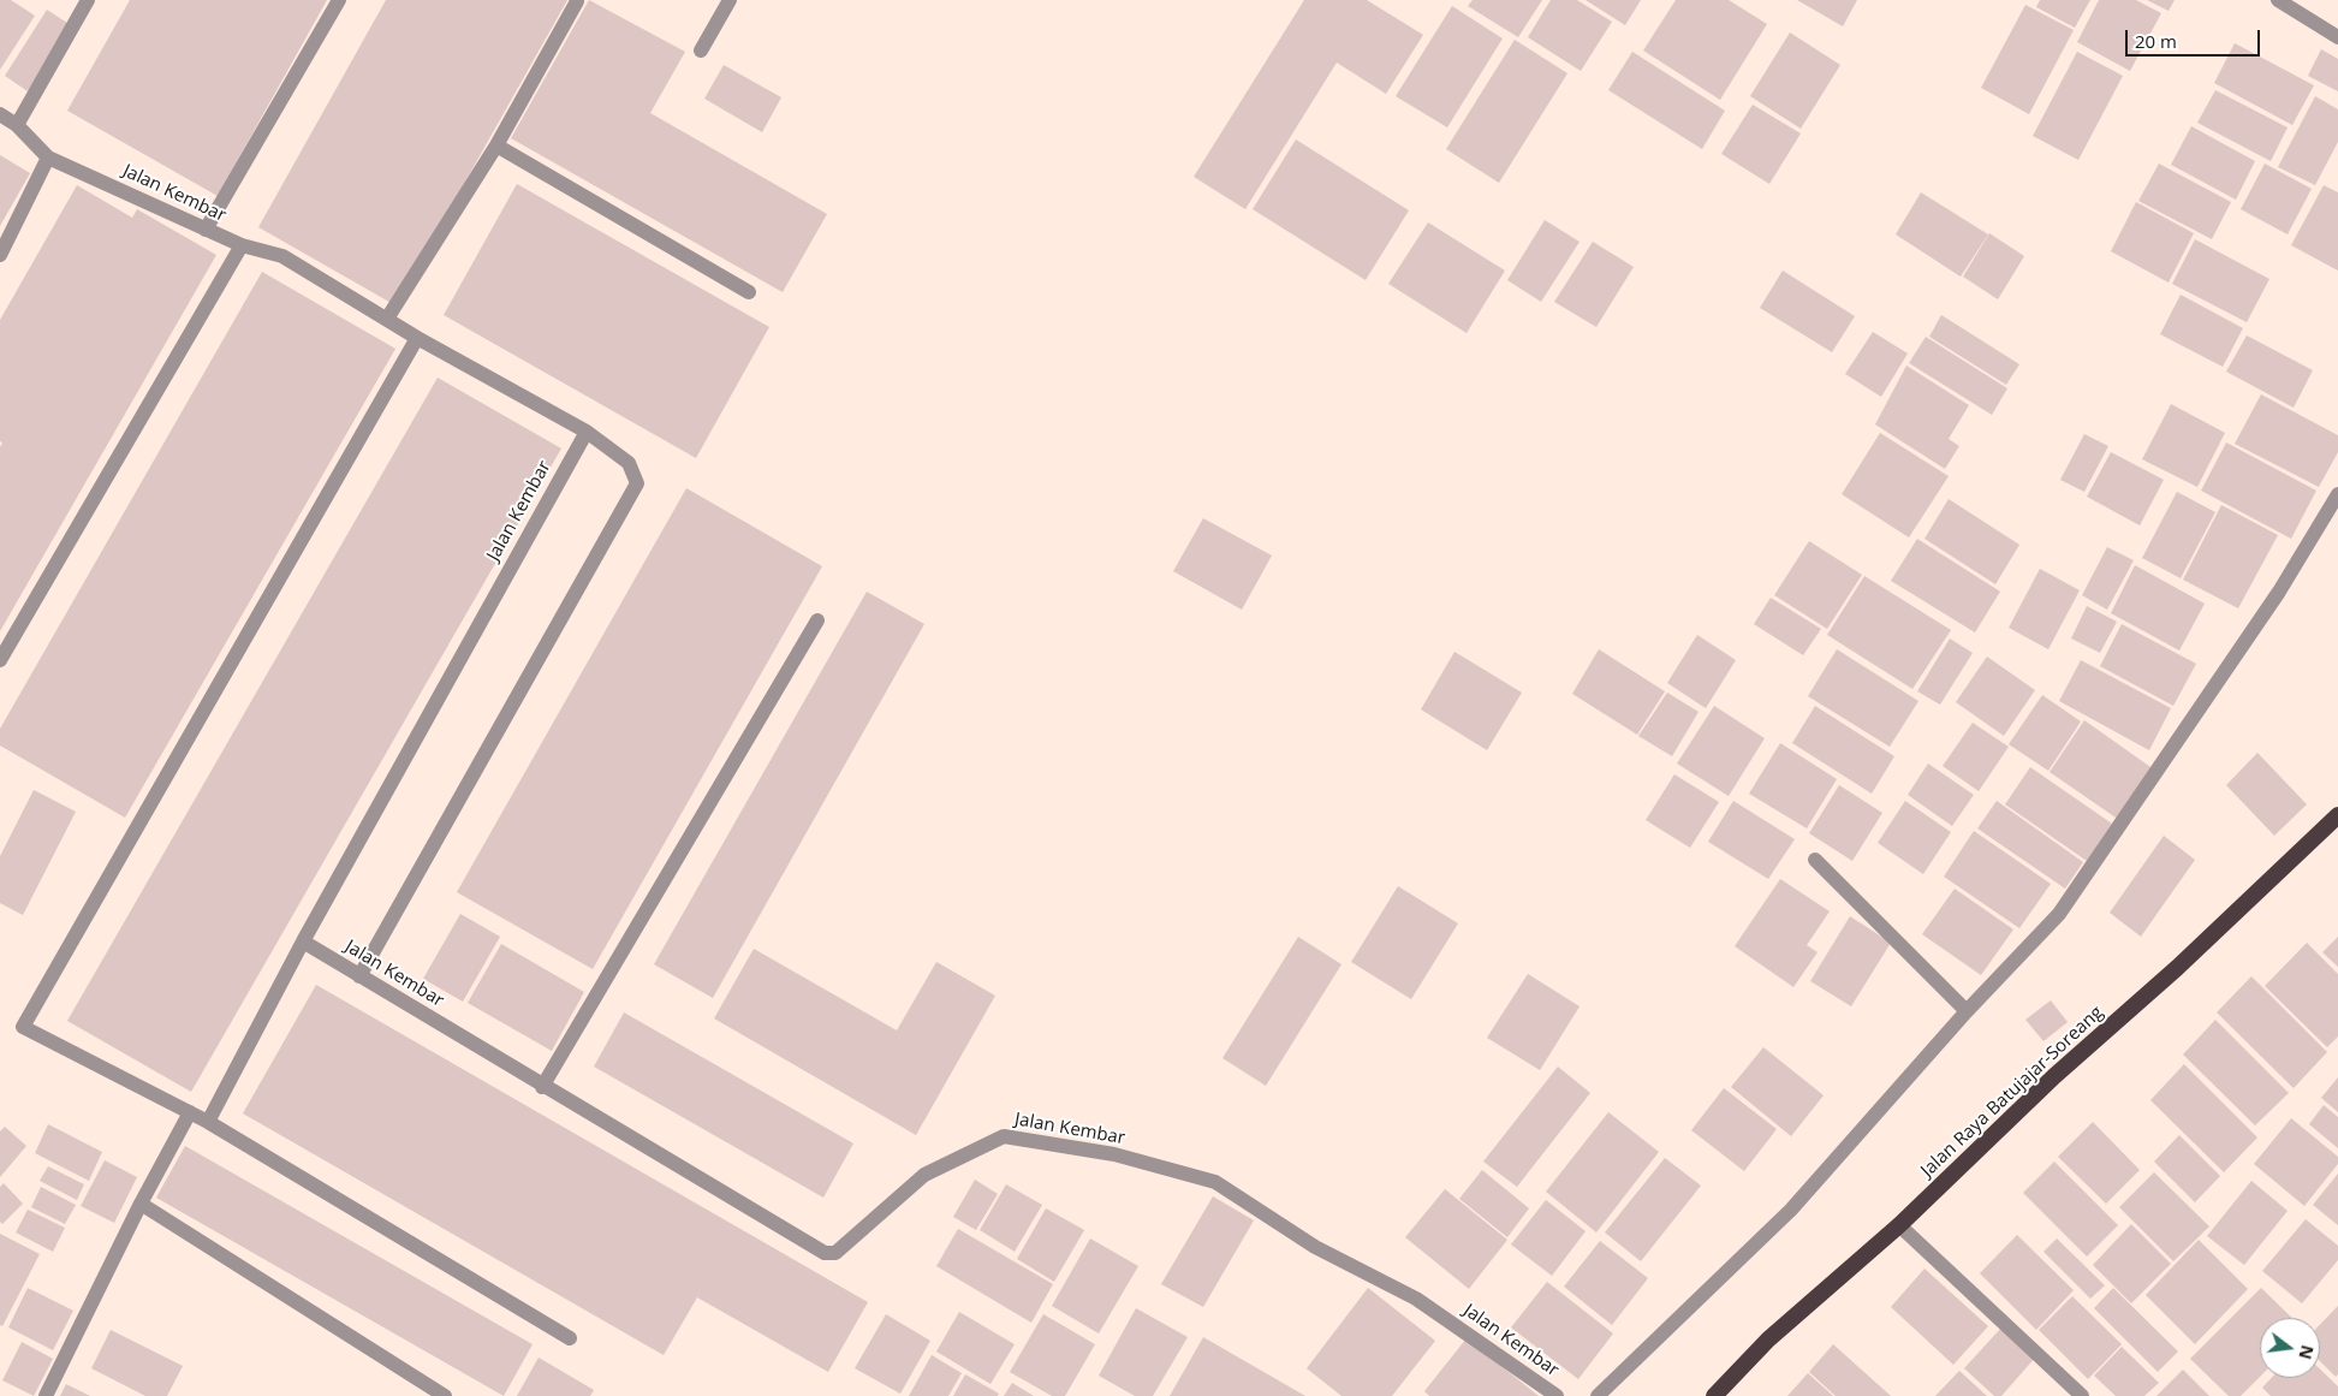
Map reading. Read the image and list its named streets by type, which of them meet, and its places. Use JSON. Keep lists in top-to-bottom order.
{
  "streets": {
    "highway": ["Jalan Raya Batujajar-Soreang"],
    "street": ["Jalan Kembar"]
  },
  "scale_bar": "20 m",
  "north": "right"
}
